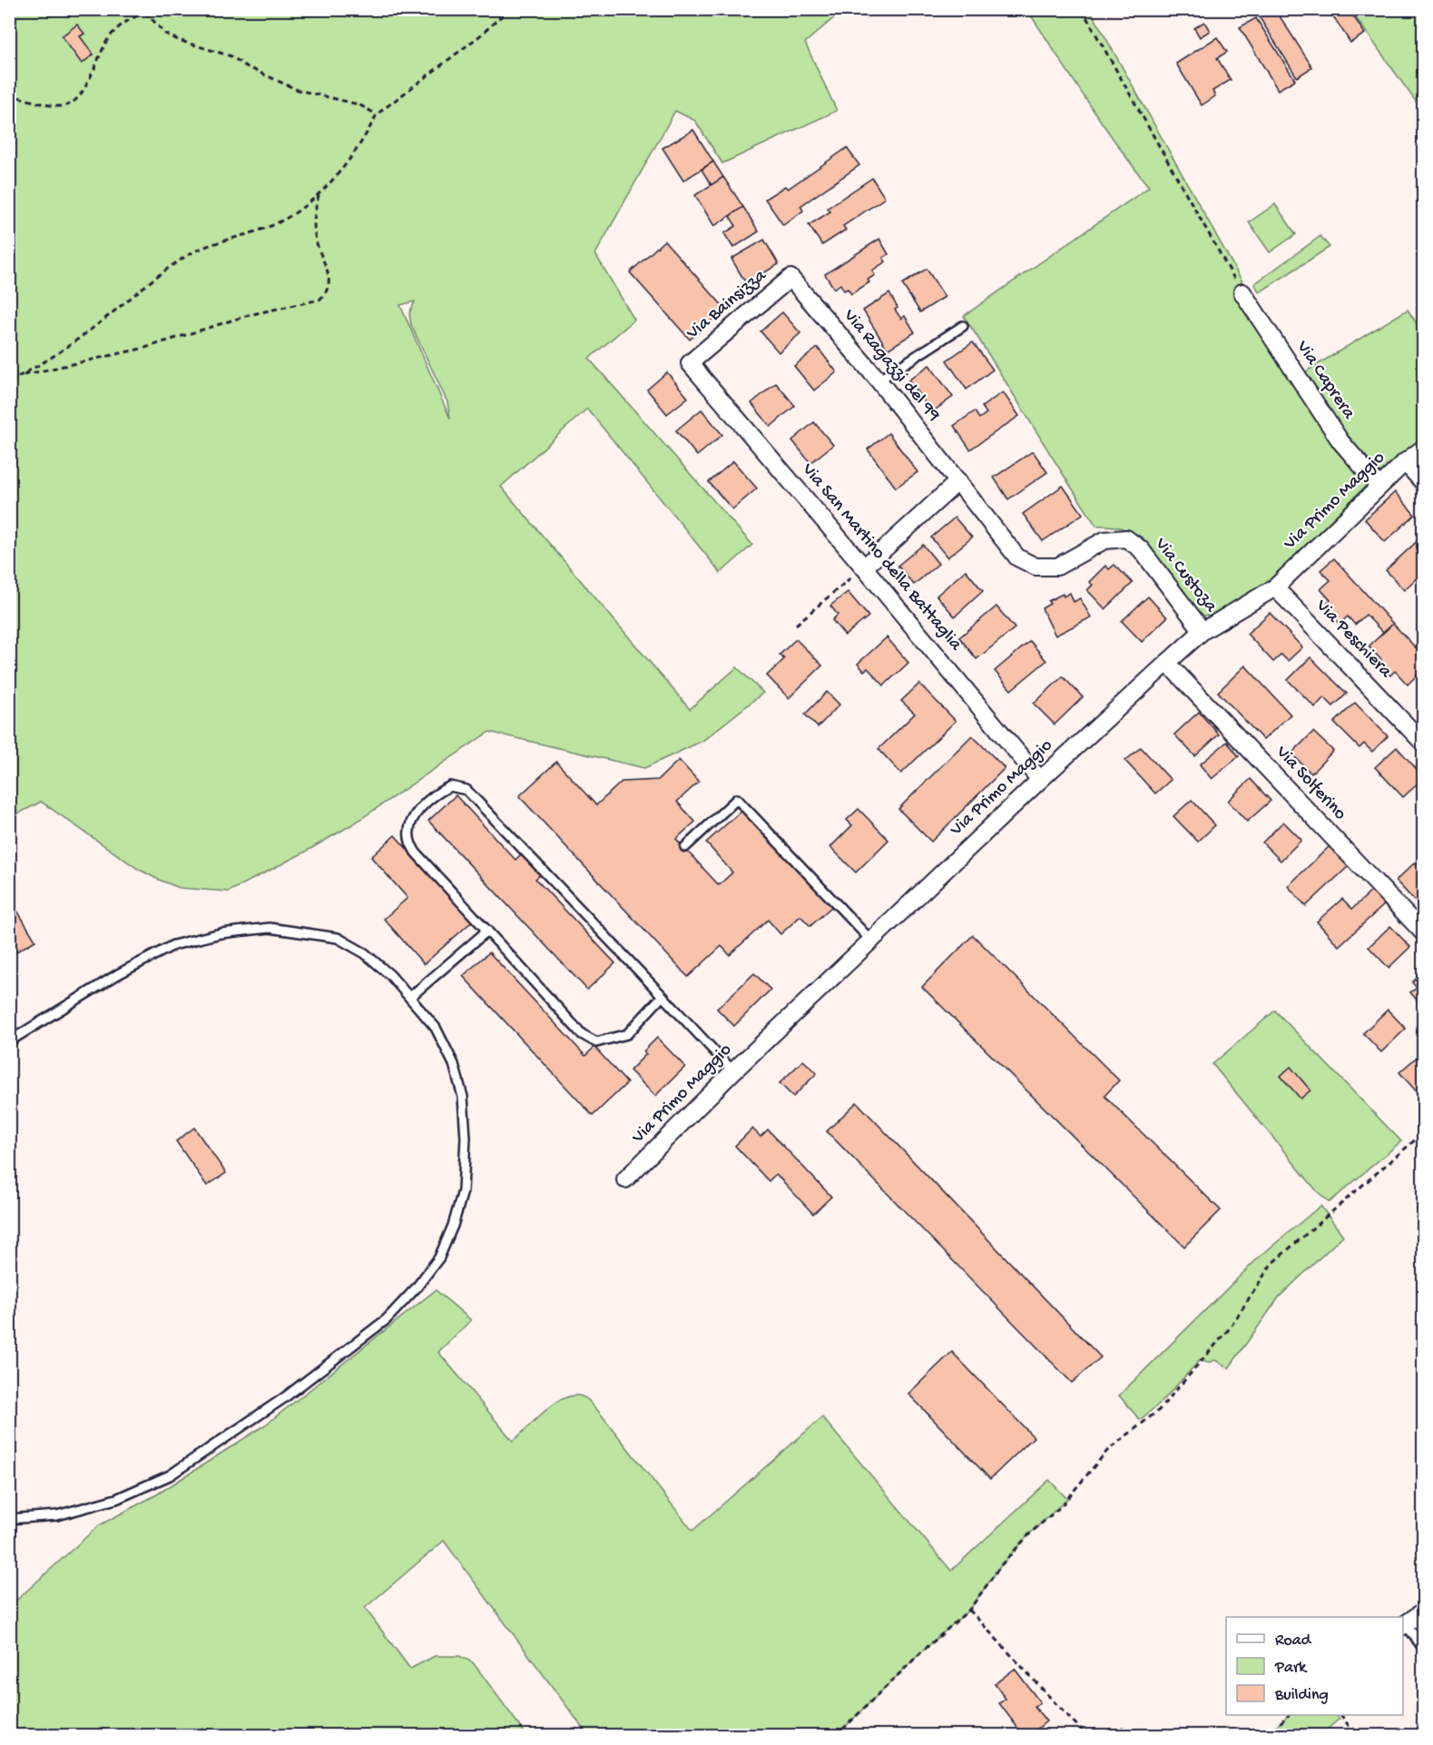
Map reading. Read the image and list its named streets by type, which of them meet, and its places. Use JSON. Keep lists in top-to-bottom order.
{
  "streets": {
    "street": [
      "Via Bainsizza",
      "Via Ragazzi del 99",
      "Via Caprera",
      "Via Primo Maggio",
      "Via San Martino della Battaglia",
      "Via Custoza",
      "Via Peschiera",
      "Via Solferino"
    ]
  },
  "crossings": [
    ["Via Bainsizza", "Via Ragazzi del 99"],
    ["Via Bainsizza", "Via San Martino della Battaglia"],
    ["Via Ragazzi del 99", "Via Custoza"],
    ["Via Caprera", "Via Primo Maggio"],
    ["Via Primo Maggio", "Via San Martino della Battaglia"],
    ["Via Primo Maggio", "Via Custoza"],
    ["Via Primo Maggio", "Via Peschiera"],
    ["Via Primo Maggio", "Via Solferino"]
  ],
  "legend": ["Road", "Park", "Building"]
}
